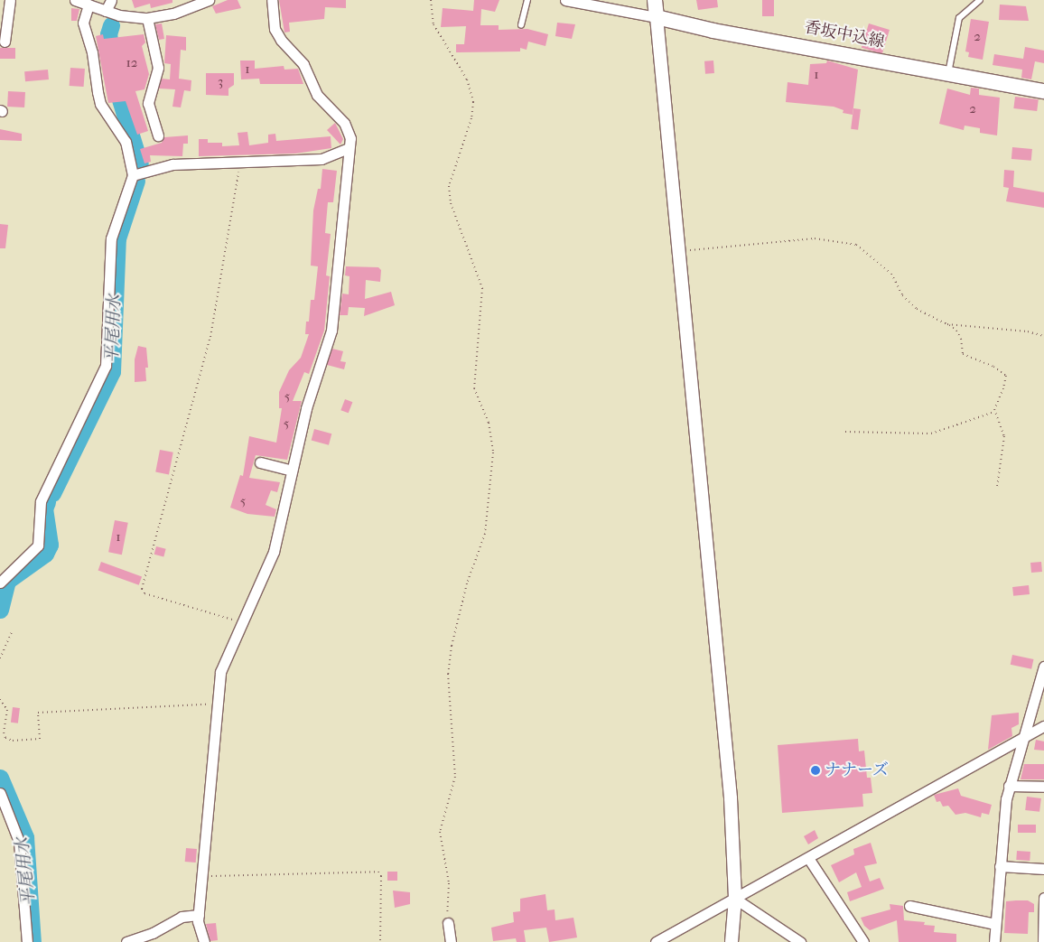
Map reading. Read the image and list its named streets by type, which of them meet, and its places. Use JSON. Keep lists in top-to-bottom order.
{
  "streets": {
    "main road": ["香坂中込線"]
  },
  "water": ["平尾用水"],
  "places": ["ナナーズ"],
  "house_numbers": [
    "2",
    "12",
    "1",
    "1",
    "3",
    "2",
    "5",
    "5",
    "5",
    "1"
  ]
}
